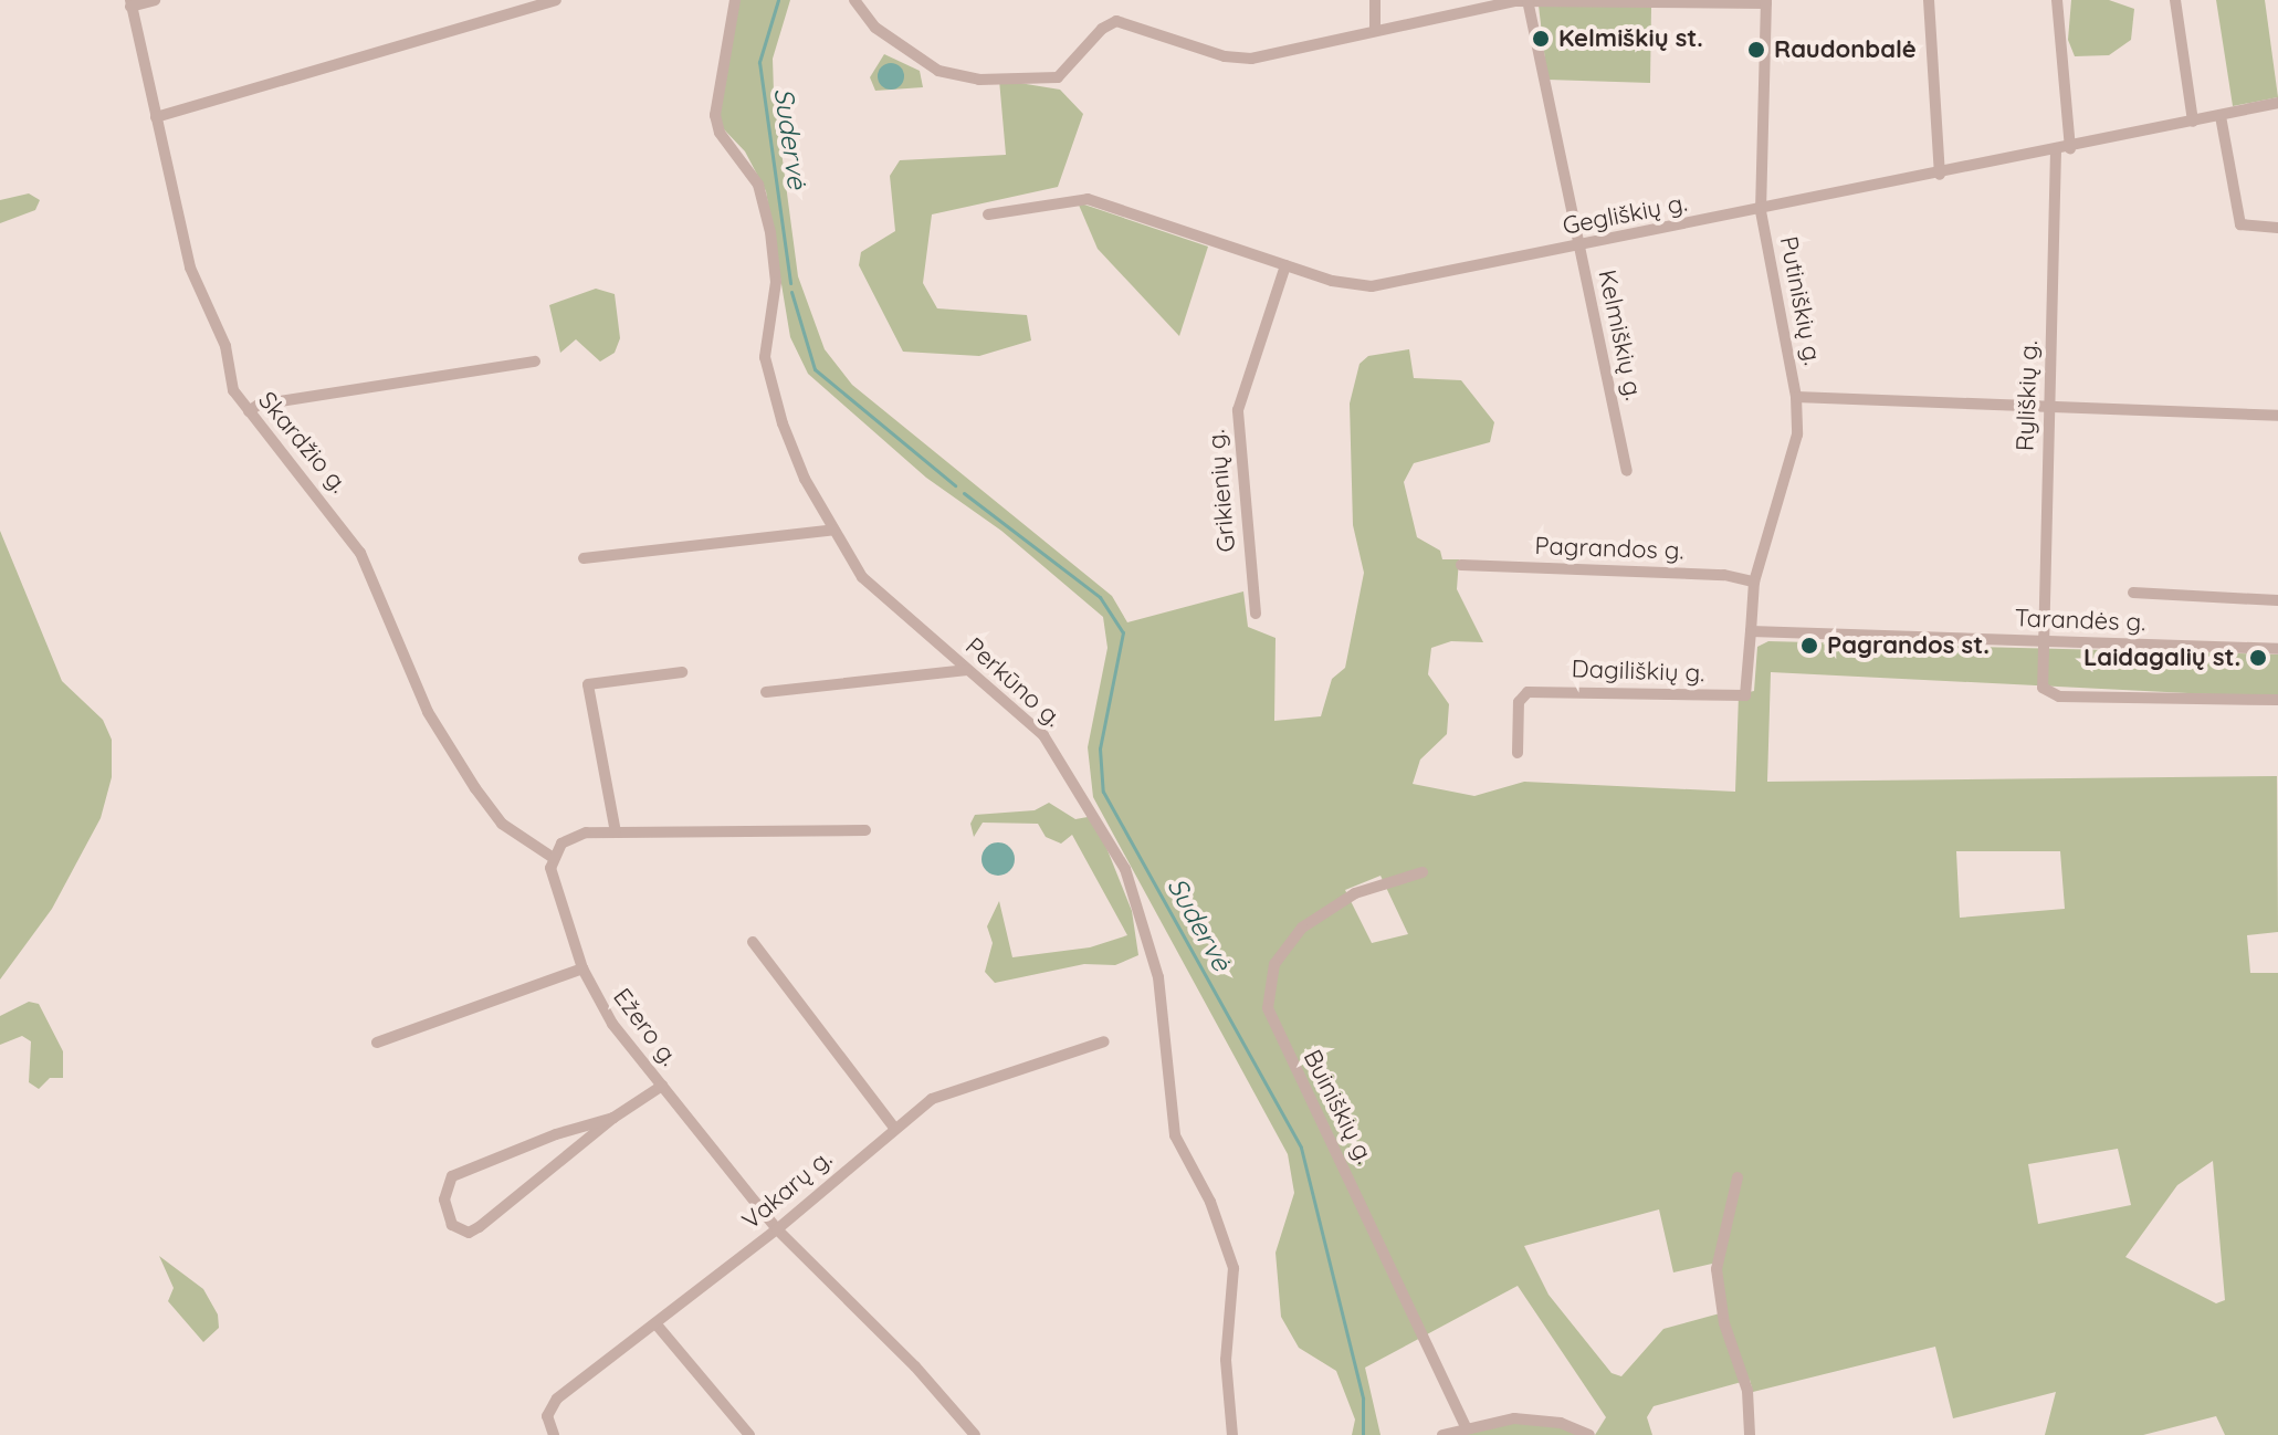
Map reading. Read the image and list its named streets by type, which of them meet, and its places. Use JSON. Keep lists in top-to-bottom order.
{
  "streets": {
    "street": [
      "Gegliškių g.",
      "Putiniškių g.",
      "Kelmiškių g.",
      "Ryliškių g.",
      "Skardžio g.",
      "Grikienių g.",
      "Pagrandos g.",
      "Tarandės g.",
      "Dagiliškių g.",
      "Perkūno g.",
      "Ežero g.",
      "Buiniškių g.",
      "Vakarų g."
    ]
  },
  "crossings": [
    ["Gegliškių g.", "Putiniškių g."],
    ["Gegliškių g.", "Kelmiškių g."],
    ["Gegliškių g.", "Ryliškių g."],
    ["Gegliškių g.", "Grikienių g."],
    ["Putiniškių g.", "Pagrandos g."],
    ["Putiniškių g.", "Tarandės g."],
    ["Putiniškių g.", "Dagiliškių g."],
    ["Ryliškių g.", "Tarandės g."],
    ["Skardžio g.", "Ežero g."],
    ["Tarandės g.", "Dagiliškių g."],
    ["Ežero g.", "Vakarų g."]
  ],
  "water": ["Sudervė"],
  "places": [
    "Kelmiškių st.",
    "Raudonbalė",
    "Pagrandos st.",
    "Laidagalių st."
  ]
}
